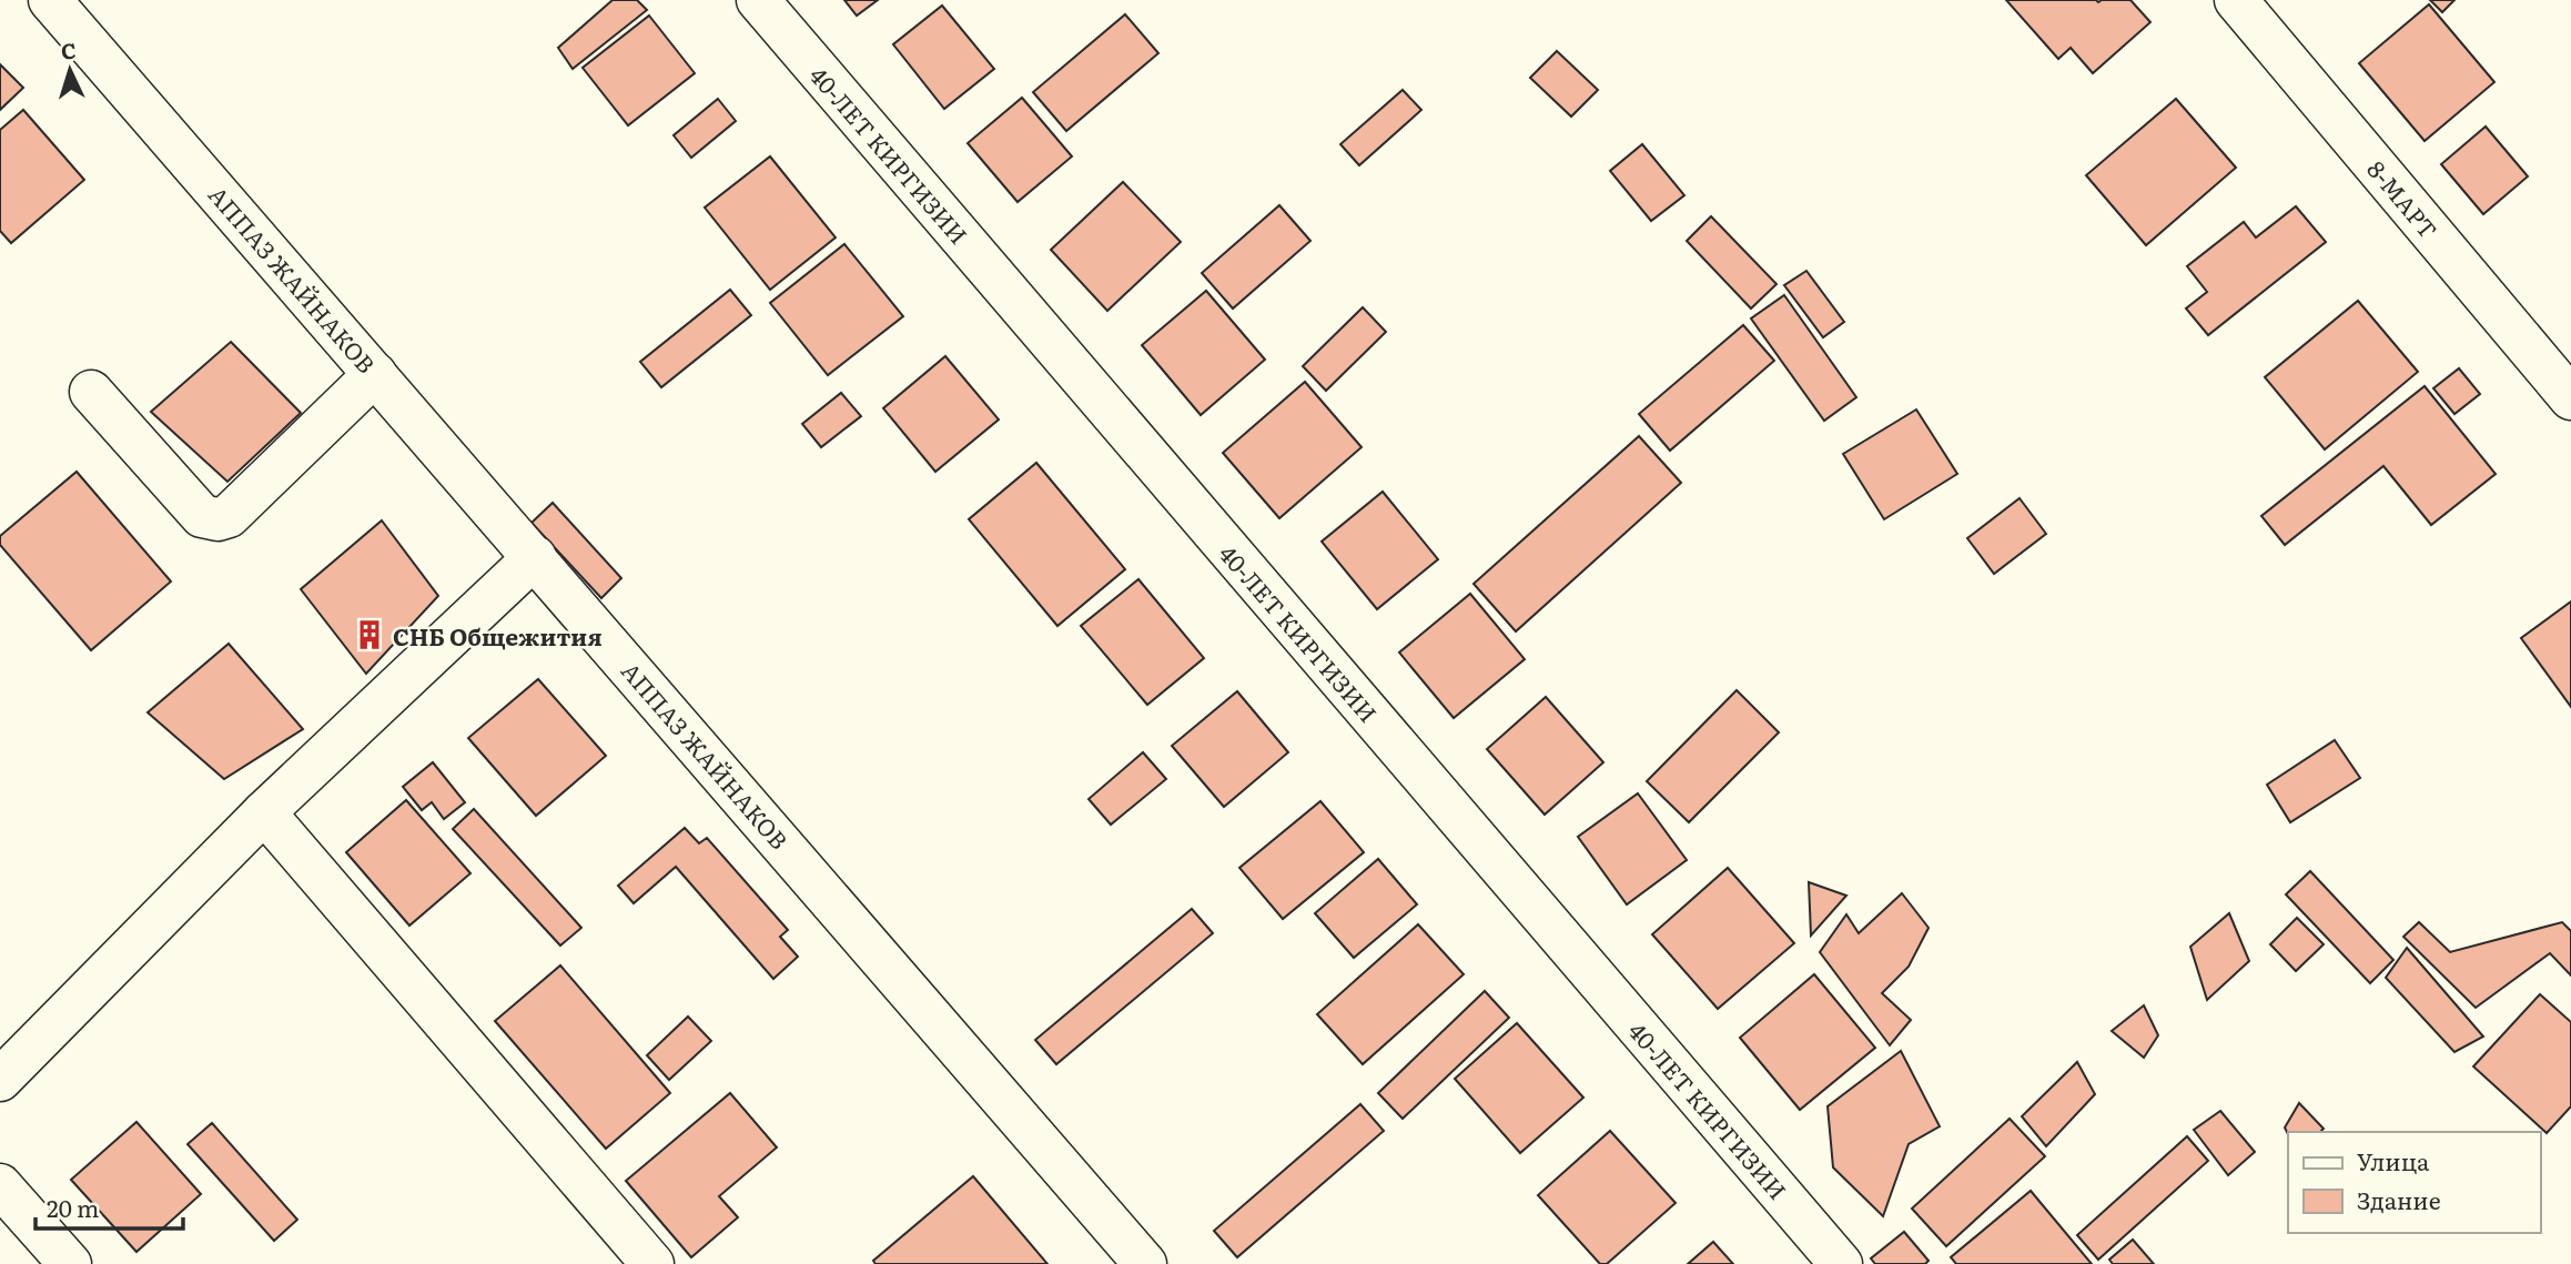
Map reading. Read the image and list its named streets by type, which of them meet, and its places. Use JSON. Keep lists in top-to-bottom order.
{
  "streets": {
    "street": ["40-ЛЕТ КИРГИЗИИ", "8-МАРТ", "АППАЗ ЖАЙНАКОВ"]
  },
  "places": {
    "building": ["СНБ Общежития"]
  },
  "legend": ["Улица", "Здание"],
  "scale_bar": "20 m",
  "north": "top"
}
